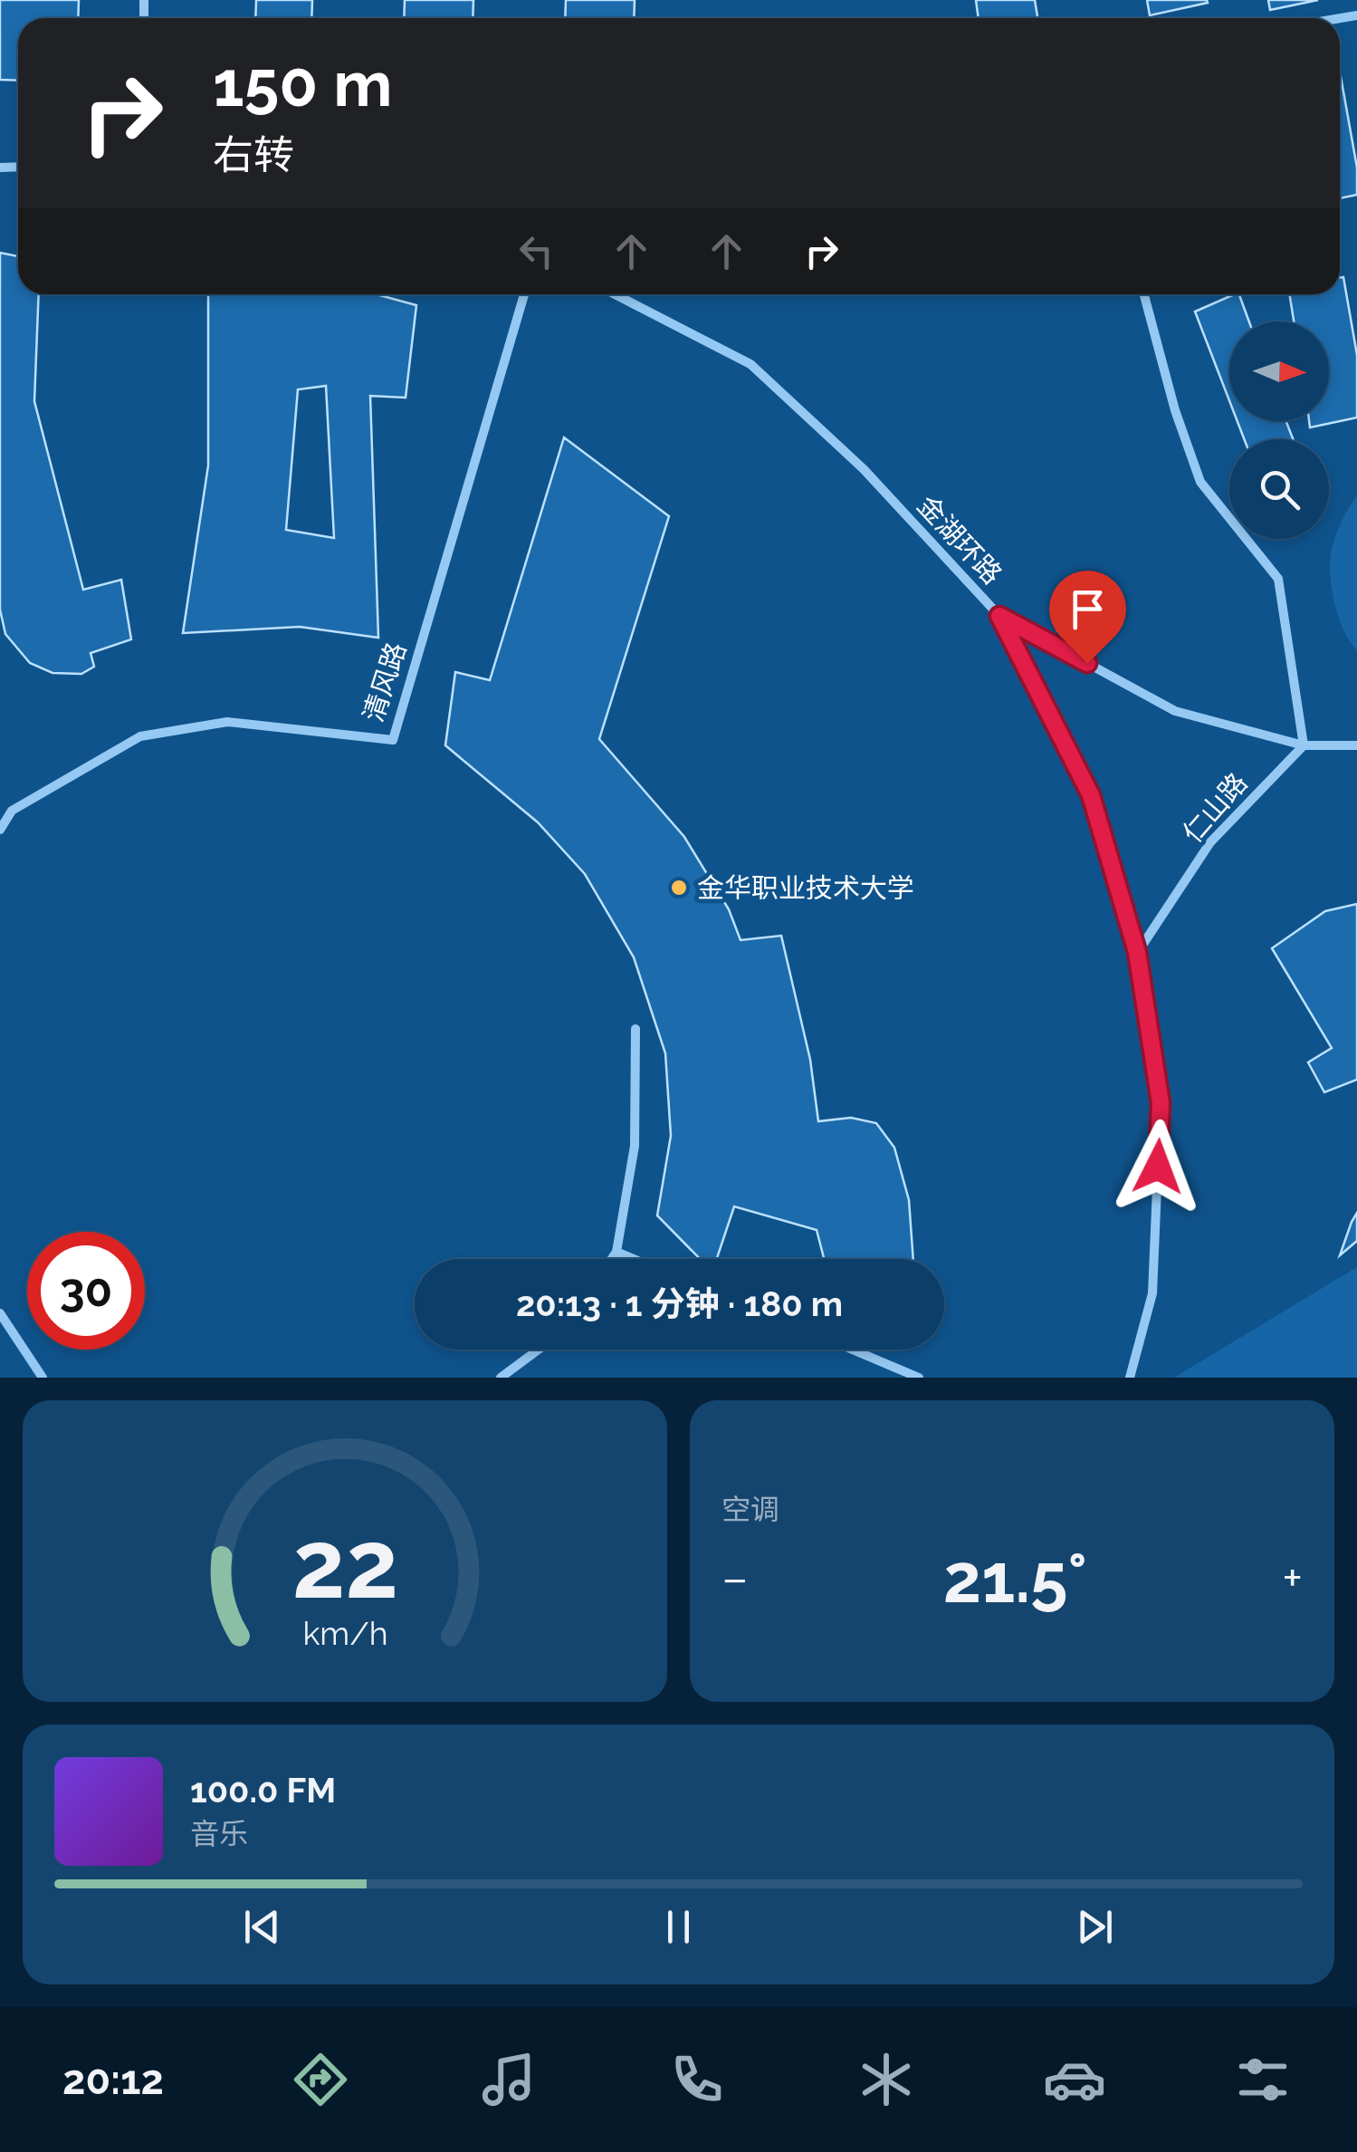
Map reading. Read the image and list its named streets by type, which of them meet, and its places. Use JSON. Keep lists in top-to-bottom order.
{
  "streets": {
    "street": ["金湖环路", "清风路", "仁山路"]
  },
  "crossings": [
    ["金湖环路", "仁山路"]
  ],
  "places": ["金华职业技术大学"],
  "north": "right",
  "page": {
    "turn": ["150 m", "右转"],
    "limit": "30",
    "trip": "20:13 · 1 分钟 · 180 m",
    "tile": "空调",
    "heat": ["−", "21.5°", "+"],
    "song": ["100.0 FM", "音乐"],
    "tabs": "20:12",
    "gauge": ["22", "km/h"]
  }
}
